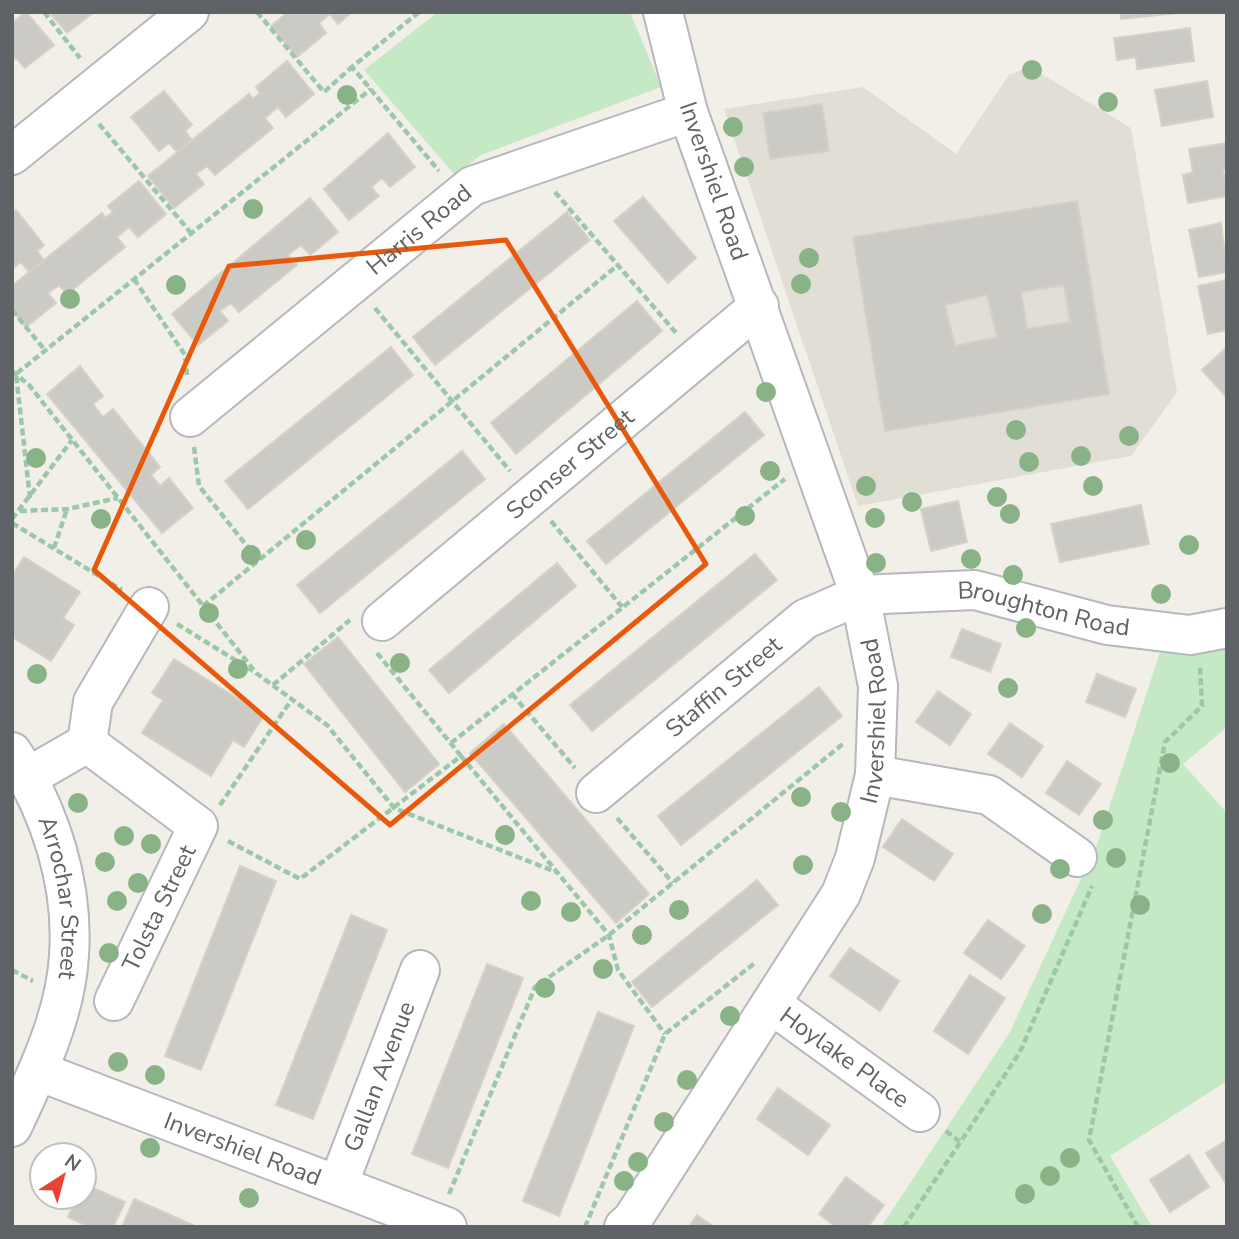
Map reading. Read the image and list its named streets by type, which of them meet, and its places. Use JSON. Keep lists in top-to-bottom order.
{
  "streets": {
    "street": [
      "Invershiel Road",
      "Harris Road",
      "Sconser Street",
      "Broughton Road",
      "Staffin Street",
      "Arrochar Street",
      "Tolsta Street",
      "Hoylake Place",
      "Gallan Avenue"
    ]
  },
  "crossings": [
    ["Invershiel Road", "Harris Road"],
    ["Invershiel Road", "Sconser Street"],
    ["Invershiel Road", "Broughton Road"],
    ["Invershiel Road", "Staffin Street"],
    ["Invershiel Road", "Arrochar Street"],
    ["Invershiel Road", "Hoylake Place"],
    ["Invershiel Road", "Gallan Avenue"],
    ["Broughton Road", "Staffin Street"]
  ],
  "north": "top right"
}
